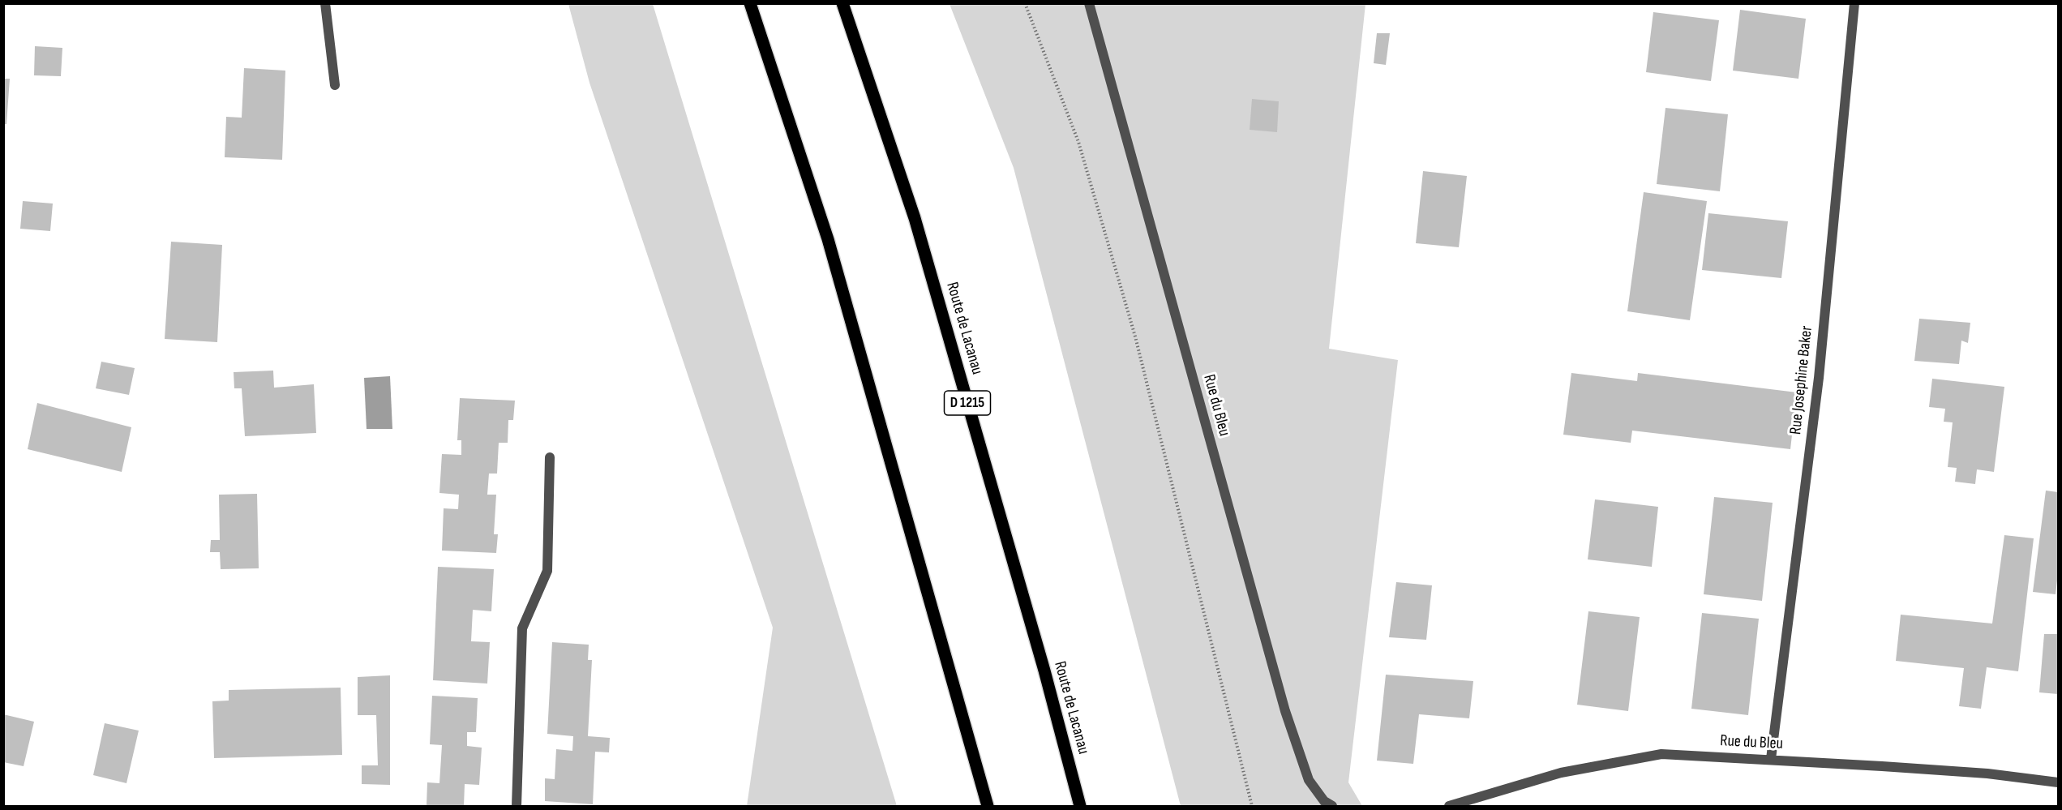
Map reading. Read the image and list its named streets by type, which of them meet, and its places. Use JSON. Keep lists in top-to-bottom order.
{
  "streets": {
    "main road": ["Route de Lacanau", "D 1215"],
    "street": ["Rue Josephine Baker", "Rue du Bleu"]
  },
  "crossings": [
    ["Rue Josephine Baker", "Rue du Bleu"]
  ]
}
